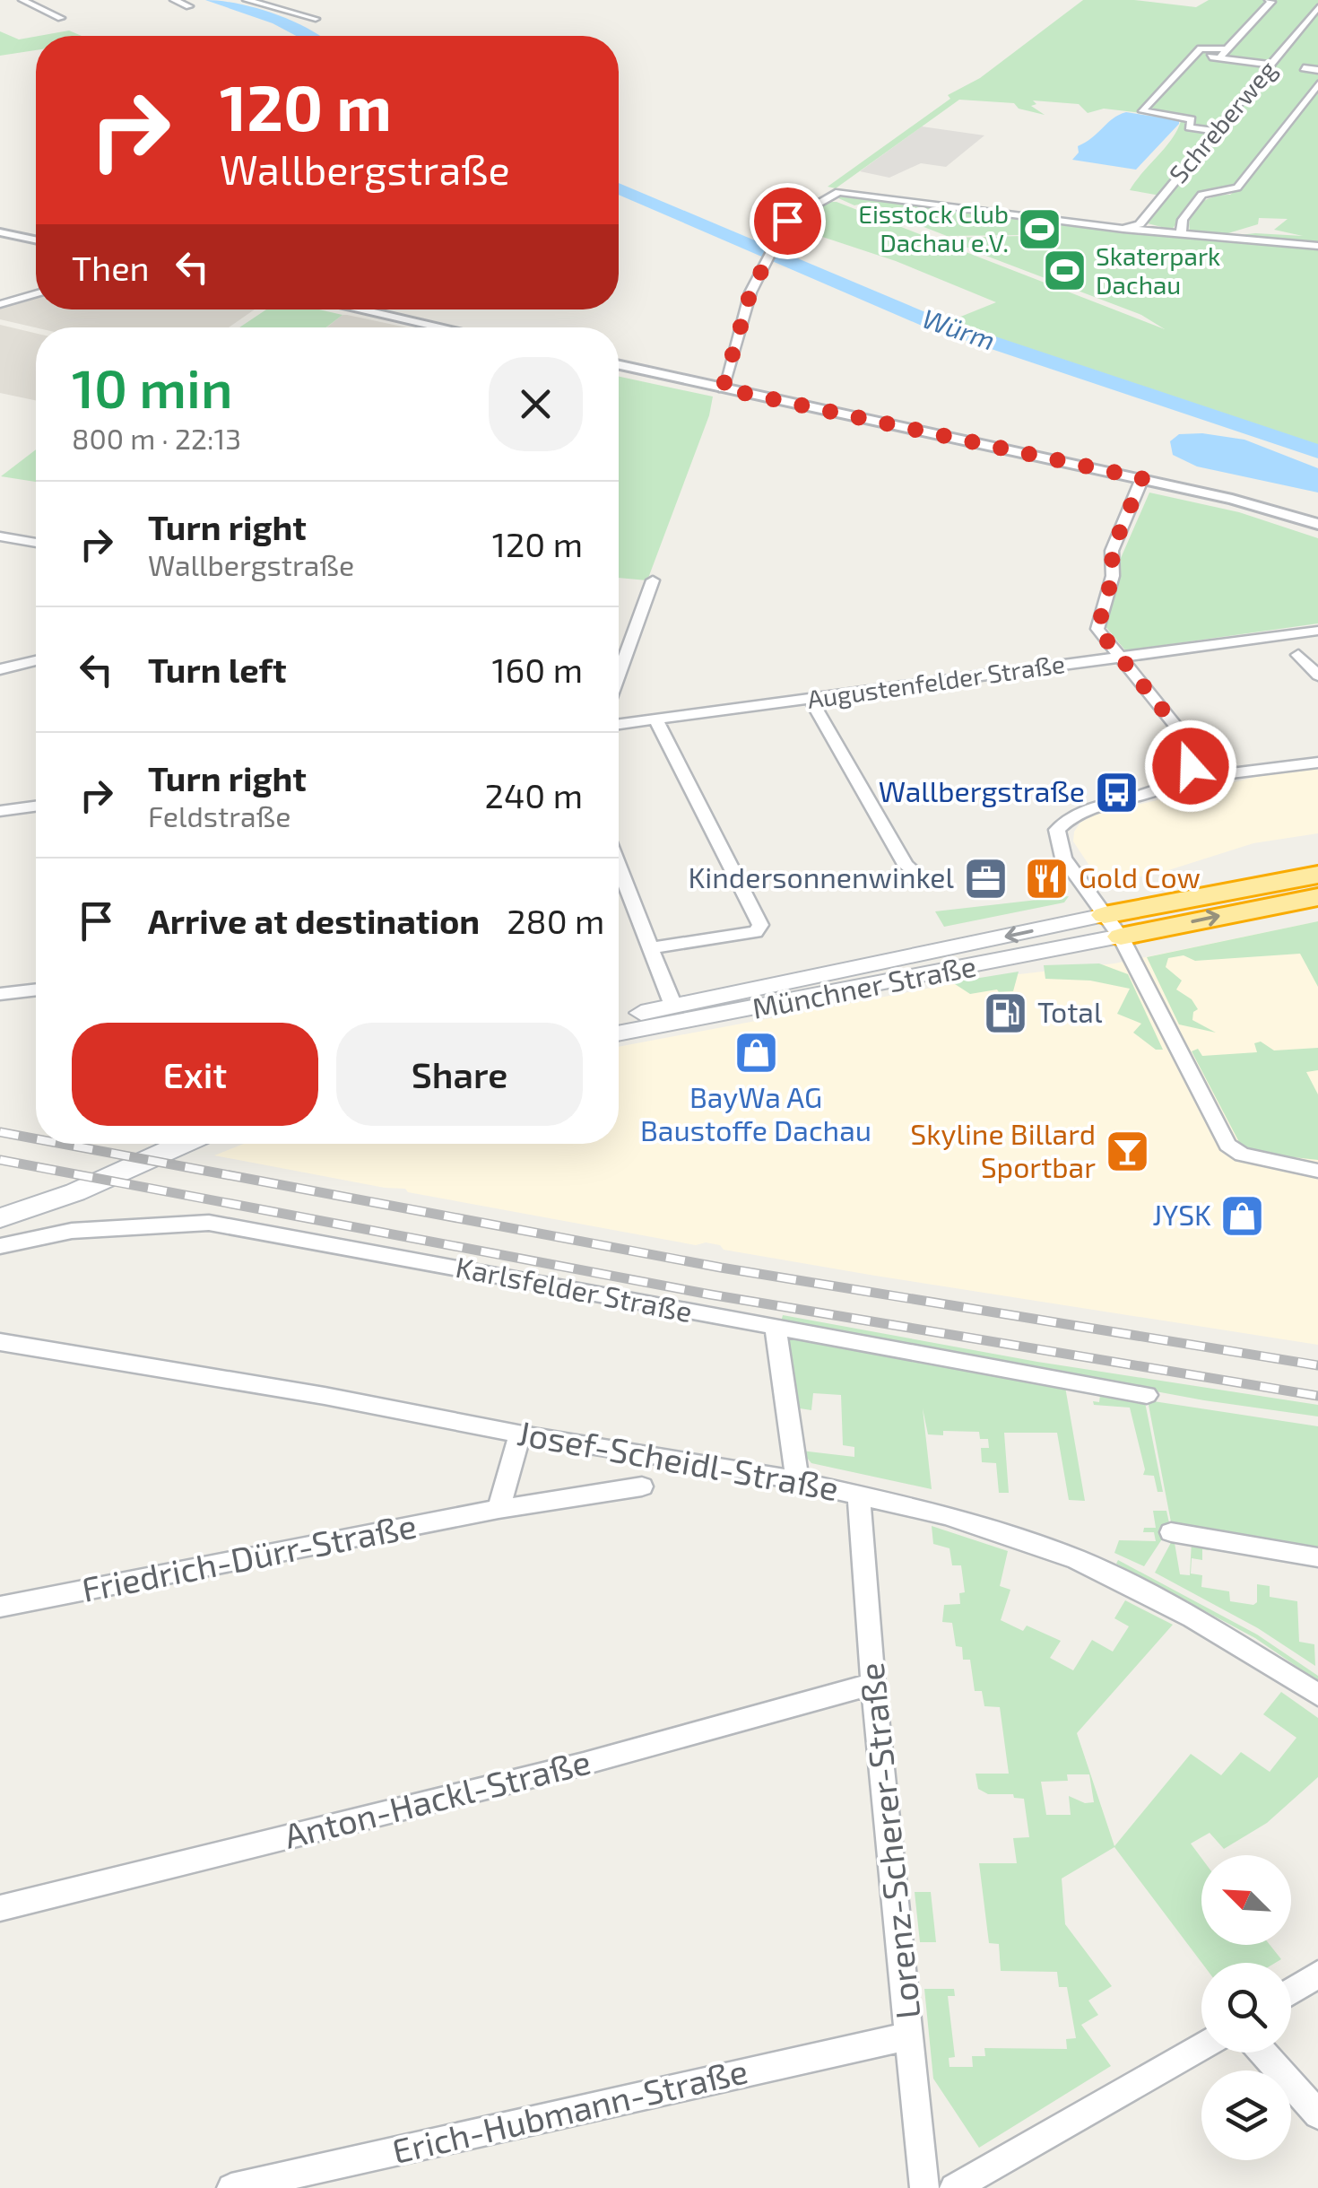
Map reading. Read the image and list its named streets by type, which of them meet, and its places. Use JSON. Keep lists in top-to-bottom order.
{
  "streets": {
    "main road": ["Münchner Straße"],
    "street": [
      "Schreberweg",
      "Augustenfelder Straße",
      "Karlsfelder Straße",
      "Josef-Scheidl-Straße",
      "Friedrich-Dürr-Straße",
      "Anton-Hackl-Straße",
      "Lorenz-Scherer-Straße",
      "Erich-Hubmann-Straße"
    ]
  },
  "crossings": [
    ["Josef-Scheidl-Straße", "Lorenz-Scherer-Straße"],
    ["Anton-Hackl-Straße", "Lorenz-Scherer-Straße"],
    ["Lorenz-Scherer-Straße", "Erich-Hubmann-Straße"]
  ],
  "water": ["Würm"],
  "places": {
    "sports": ["Eisstock Club Dachau e.V.", "Skaterpark Dachau"],
    "bus stop": ["Wallbergstraße"],
    "office": ["Kindersonnenwinkel"],
    "restaurant": ["Gold Cow"],
    "fuel station": ["Total"],
    "shop": ["BayWa AG Baustoffe Dachau", "JYSK"],
    "bar": ["Skyline Billard Sportbar"]
  },
  "north": "top left",
  "page": {
    "turn": ["120 m", "Wallbergstraße"],
    "then": "Then",
    "heading": ["10 min", "800 m · 22:13"],
    "list": [
      {
        "name": "Turn right",
        "note": "Wallbergstraße",
        "value": "120 m"
      },
      {
        "name": "Turn left",
        "value": "160 m"
      },
      {
        "name": "Turn right",
        "note": "Feldstraße",
        "value": "240 m"
      },
      {
        "name": "Arrive at destination",
        "value": "280 m"
      }
    ],
    "buttons": ["Exit", "Share"]
  }
}
